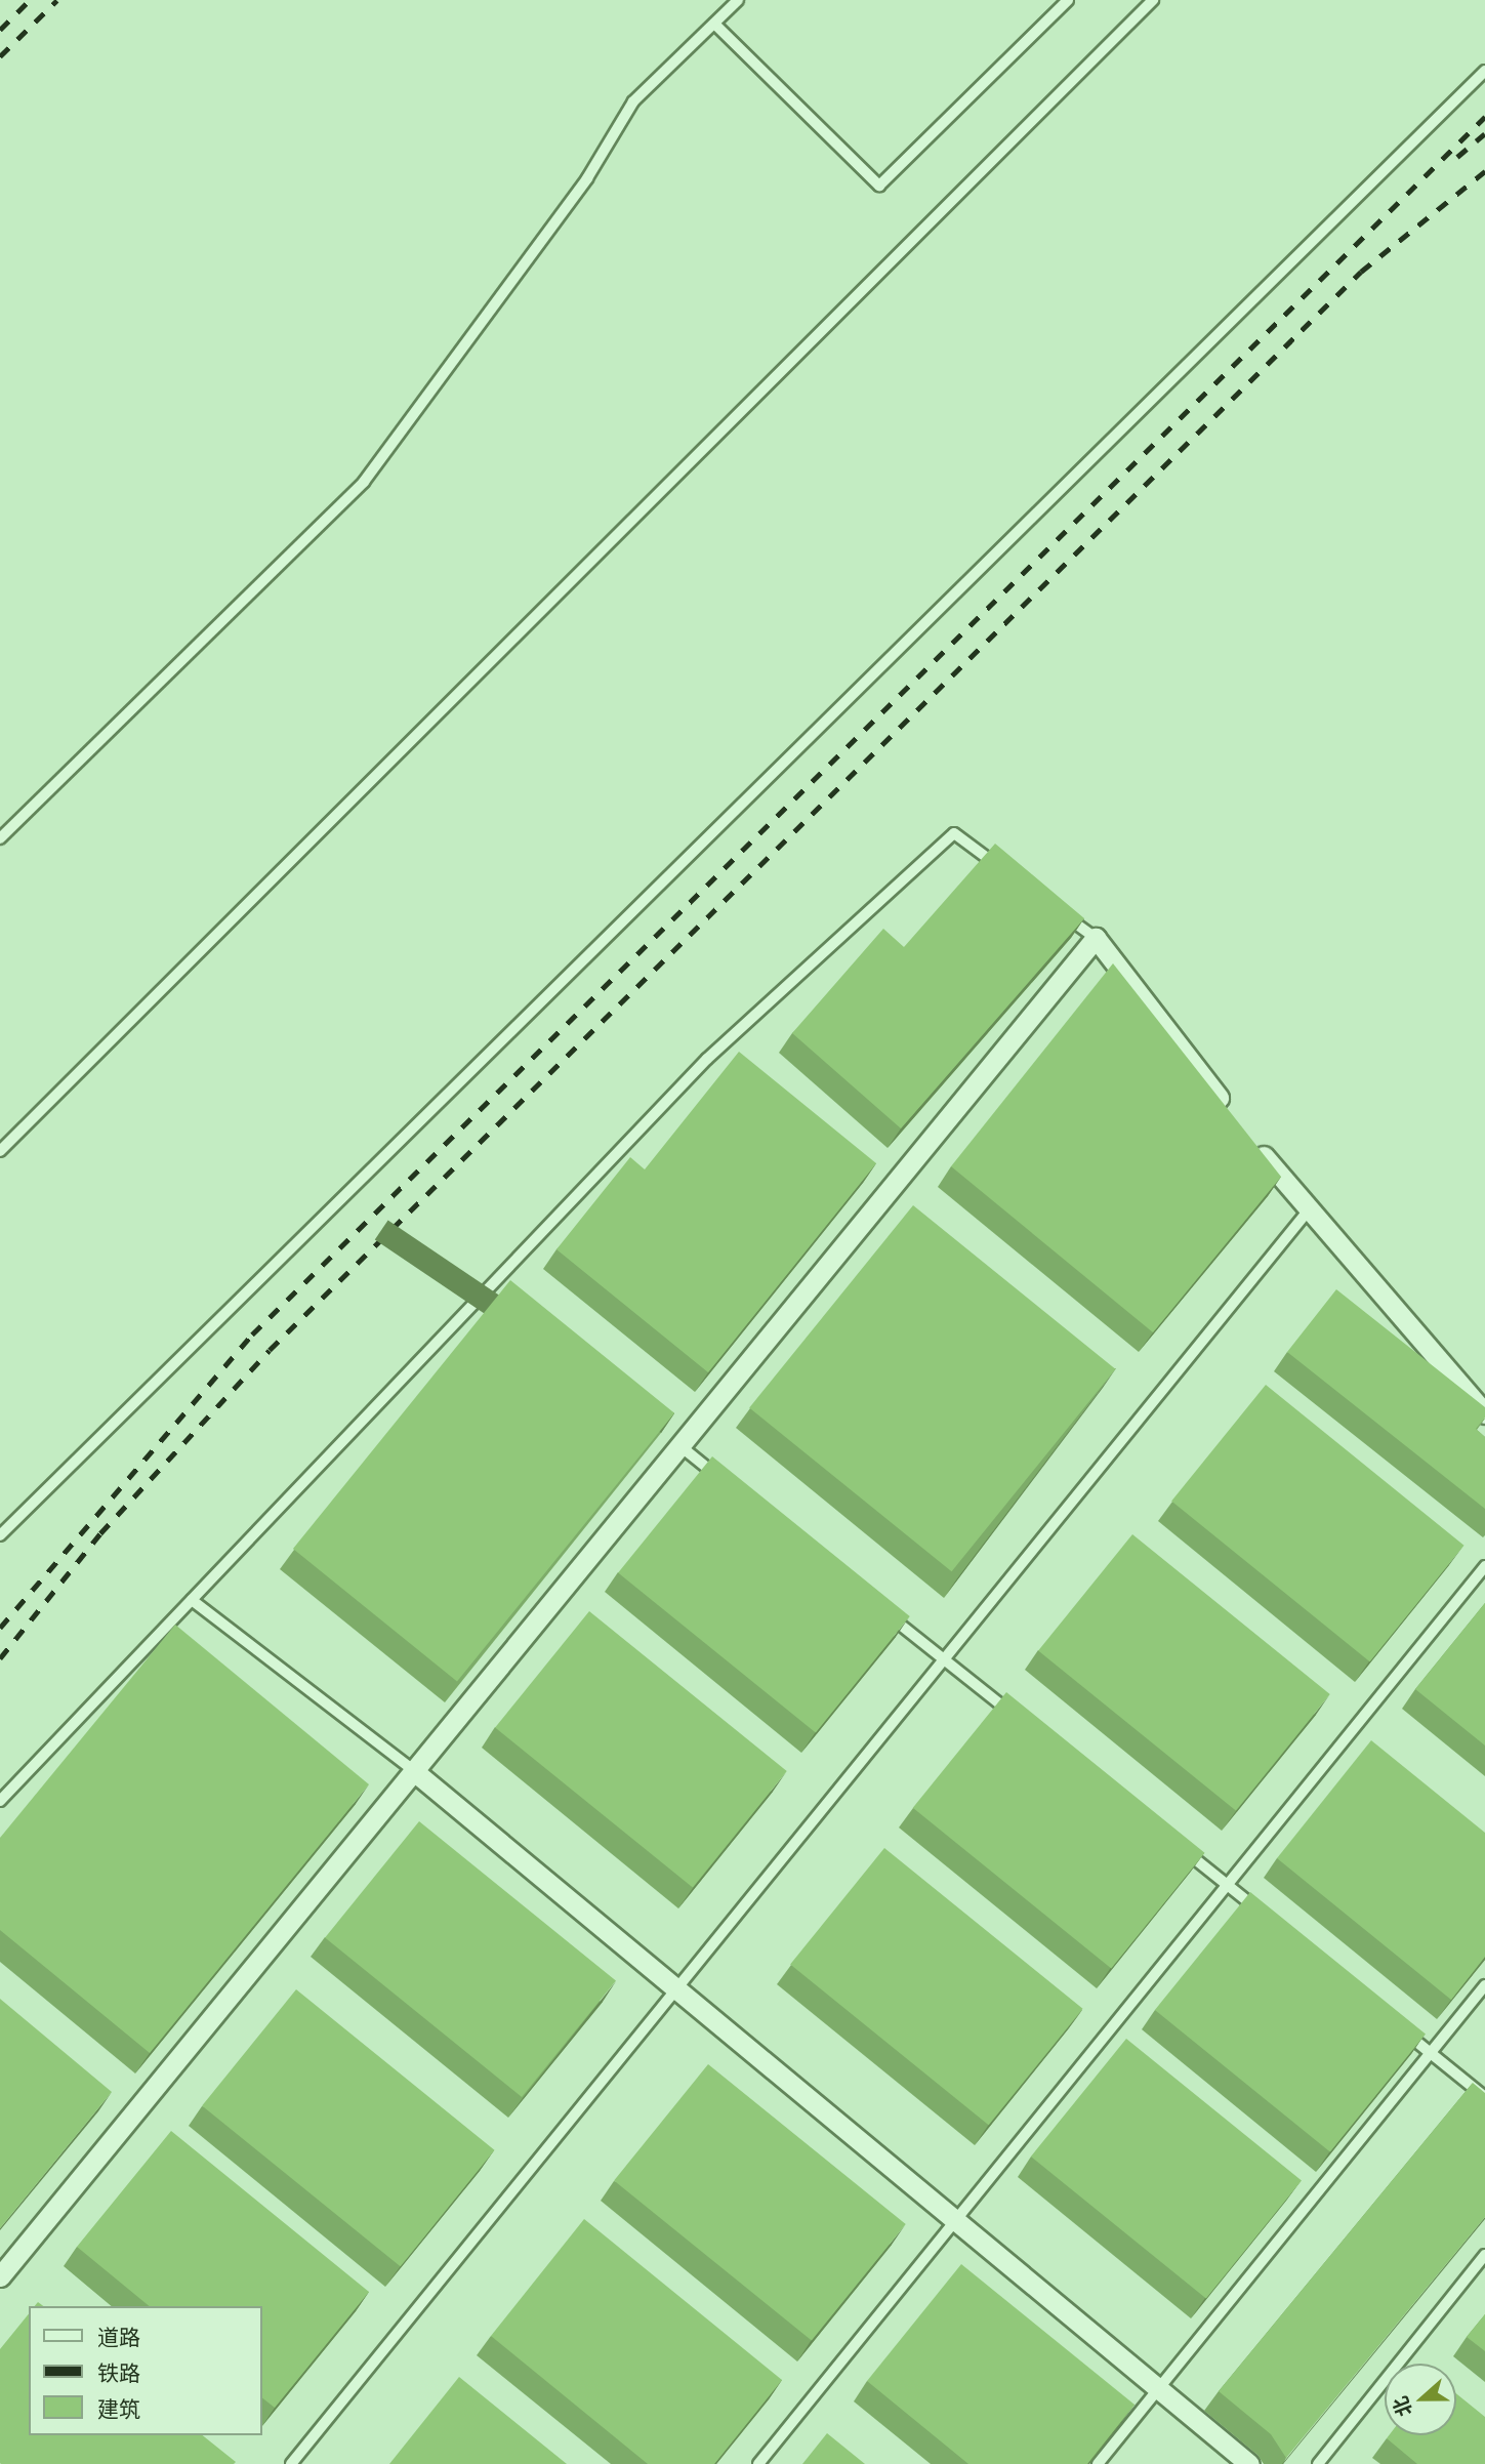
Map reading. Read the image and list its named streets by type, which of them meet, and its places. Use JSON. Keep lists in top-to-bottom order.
{
  "legend": ["道路", "铁路", "建筑"],
  "north": "left"
}
